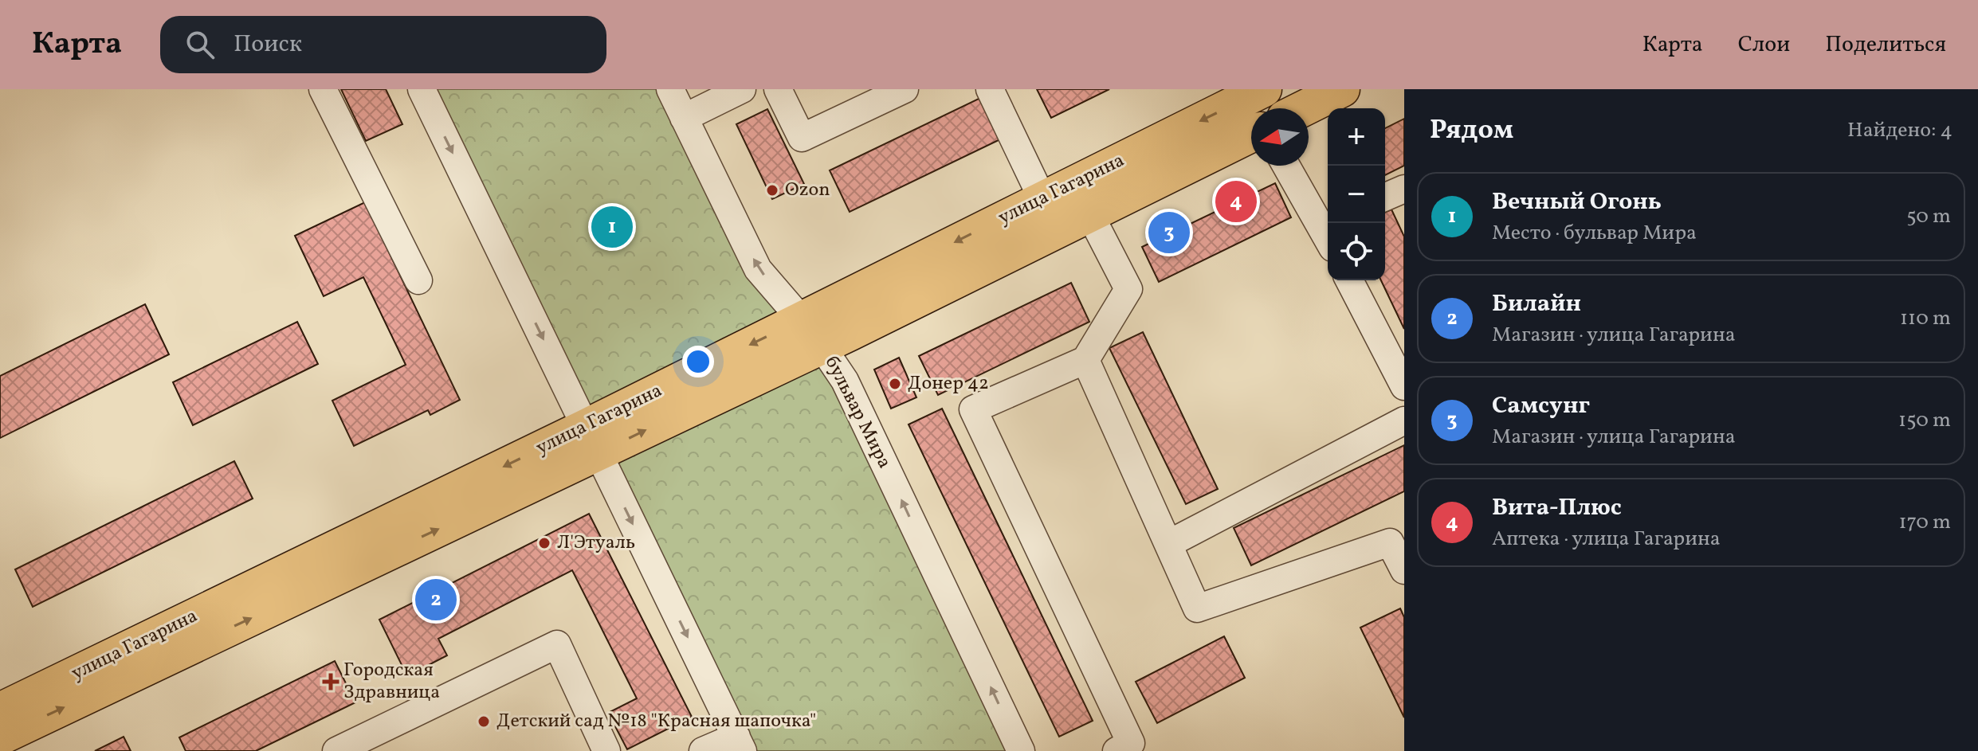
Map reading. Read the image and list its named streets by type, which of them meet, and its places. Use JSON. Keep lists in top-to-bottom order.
{
  "streets": {
    "main road": ["улица Гагарина"],
    "street": ["бульвар Мира"]
  },
  "crossings": [
    ["улица Гагарина", "бульвар Мира"]
  ],
  "places": {
    "other": [
      "Ozon",
      "Донер 42",
      "Л'Этуаль",
      "Детский сад №18 \"Красная шапочка\""
    ],
    "health": ["Городская Здравница"]
  },
  "north": "left",
  "page": {
    "header": "Карта",
    "search": "Поиск",
    "nav": ["Карта", "Слои", "Поделиться"],
    "heading": ["Рядом", "Найдено: 4"],
    "map_buttons": ["+", "−"],
    "list": [
      {
        "mark": "1",
        "name": "Вечный Огонь",
        "note": "Место · бульвар Мира",
        "value": "50 m"
      },
      {
        "mark": "2",
        "name": "Билайн",
        "note": "Магазин · улица Гагарина",
        "value": "110 m"
      },
      {
        "mark": "3",
        "name": "Самсунг",
        "note": "Магазин · улица Гагарина",
        "value": "150 m"
      },
      {
        "mark": "4",
        "name": "Вита-Плюс",
        "note": "Аптека · улица Гагарина",
        "value": "170 m"
      }
    ],
    "pins": [
      "4",
      "1",
      "3",
      "2"
    ]
  }
}
